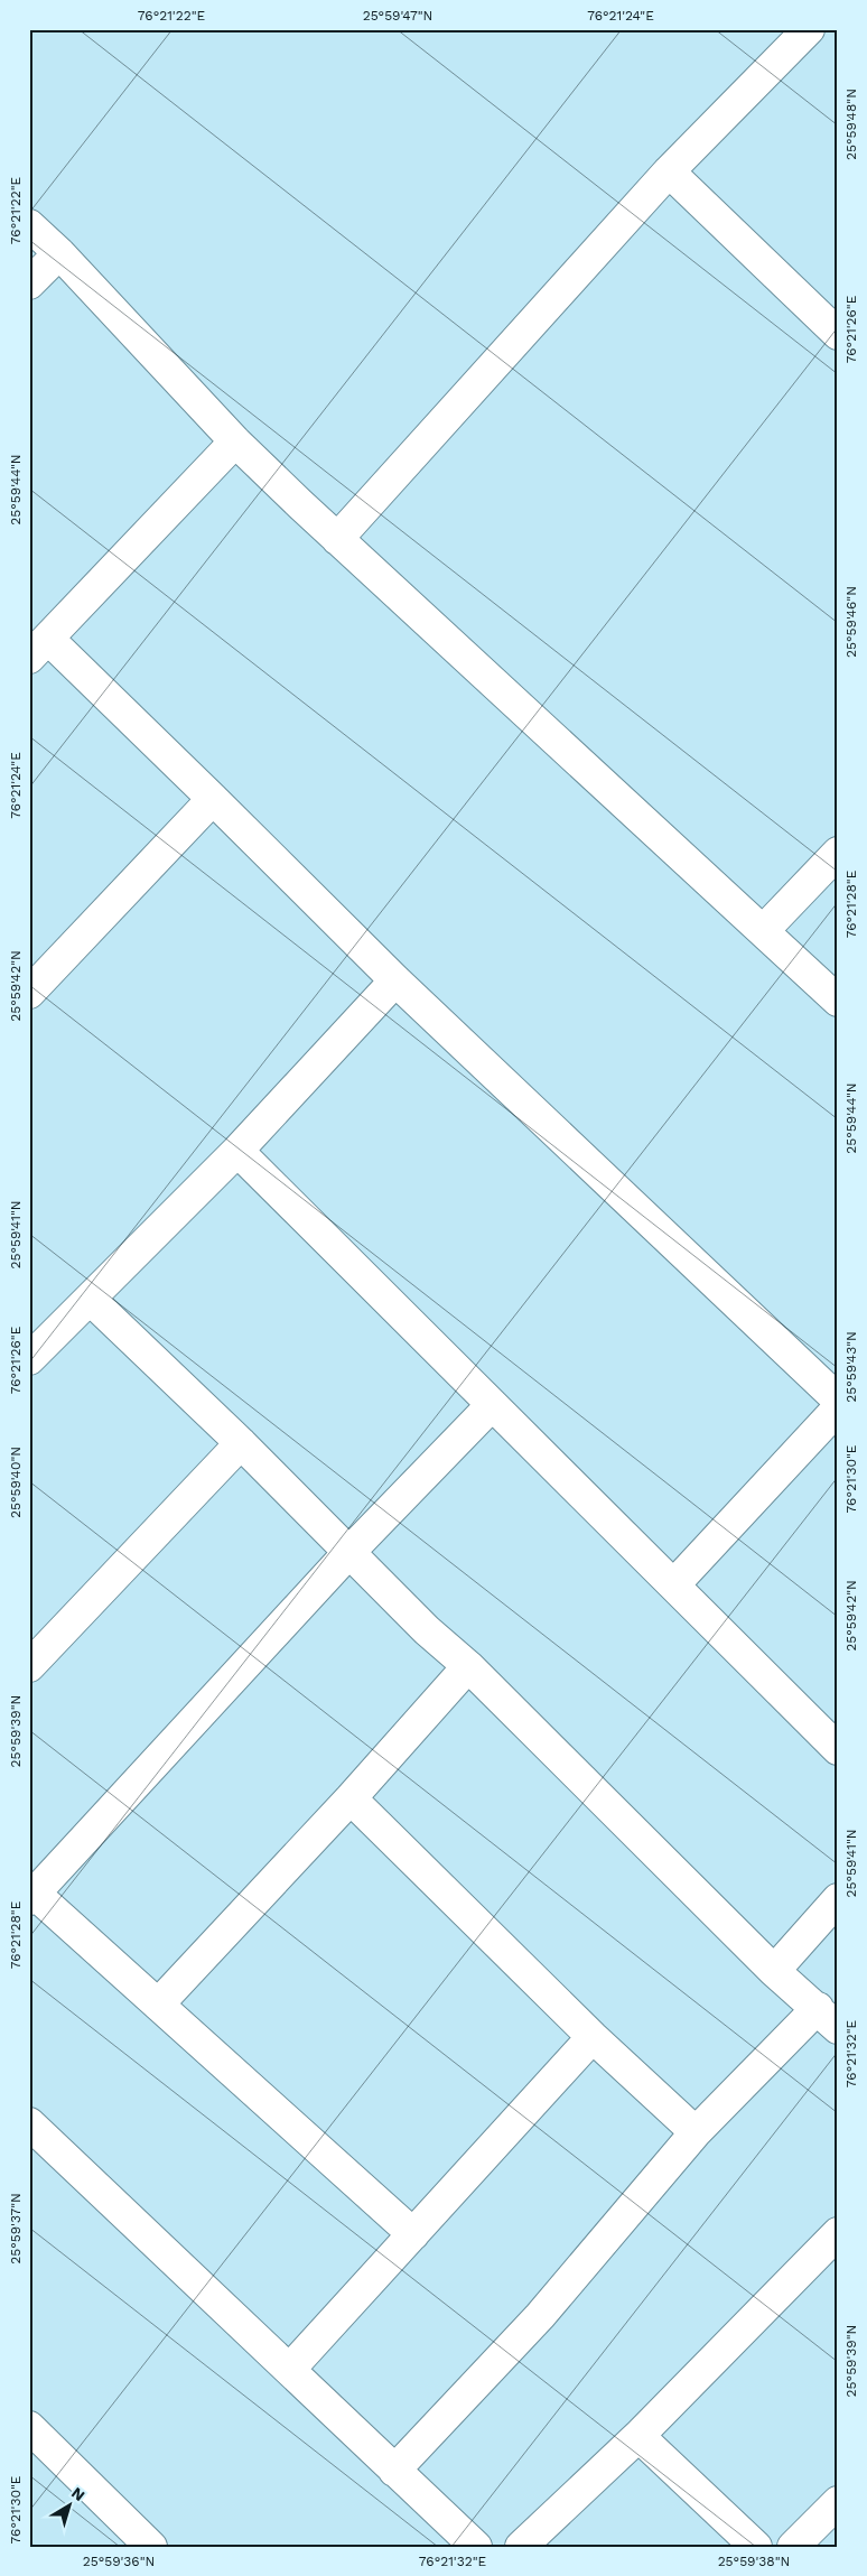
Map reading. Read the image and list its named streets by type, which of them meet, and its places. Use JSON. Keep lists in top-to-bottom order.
{
  "north": "top right",
  "coordinates": [
    "76°21'22\"E",
    "25°59'47\"N",
    "76°21'24\"E",
    "25°59'48\"N",
    "76°21'26\"E",
    "25°59'44\"N",
    "25°59'46\"N",
    "76°21'28\"E",
    "25°59'42\"N",
    "25°59'41\"N",
    "25°59'43\"N",
    "76°21'30\"E",
    "25°59'40\"N",
    "25°59'39\"N",
    "76°21'32\"E",
    "25°59'37\"N",
    "25°59'36\"N",
    "25°59'38\"N"
  ]
}
